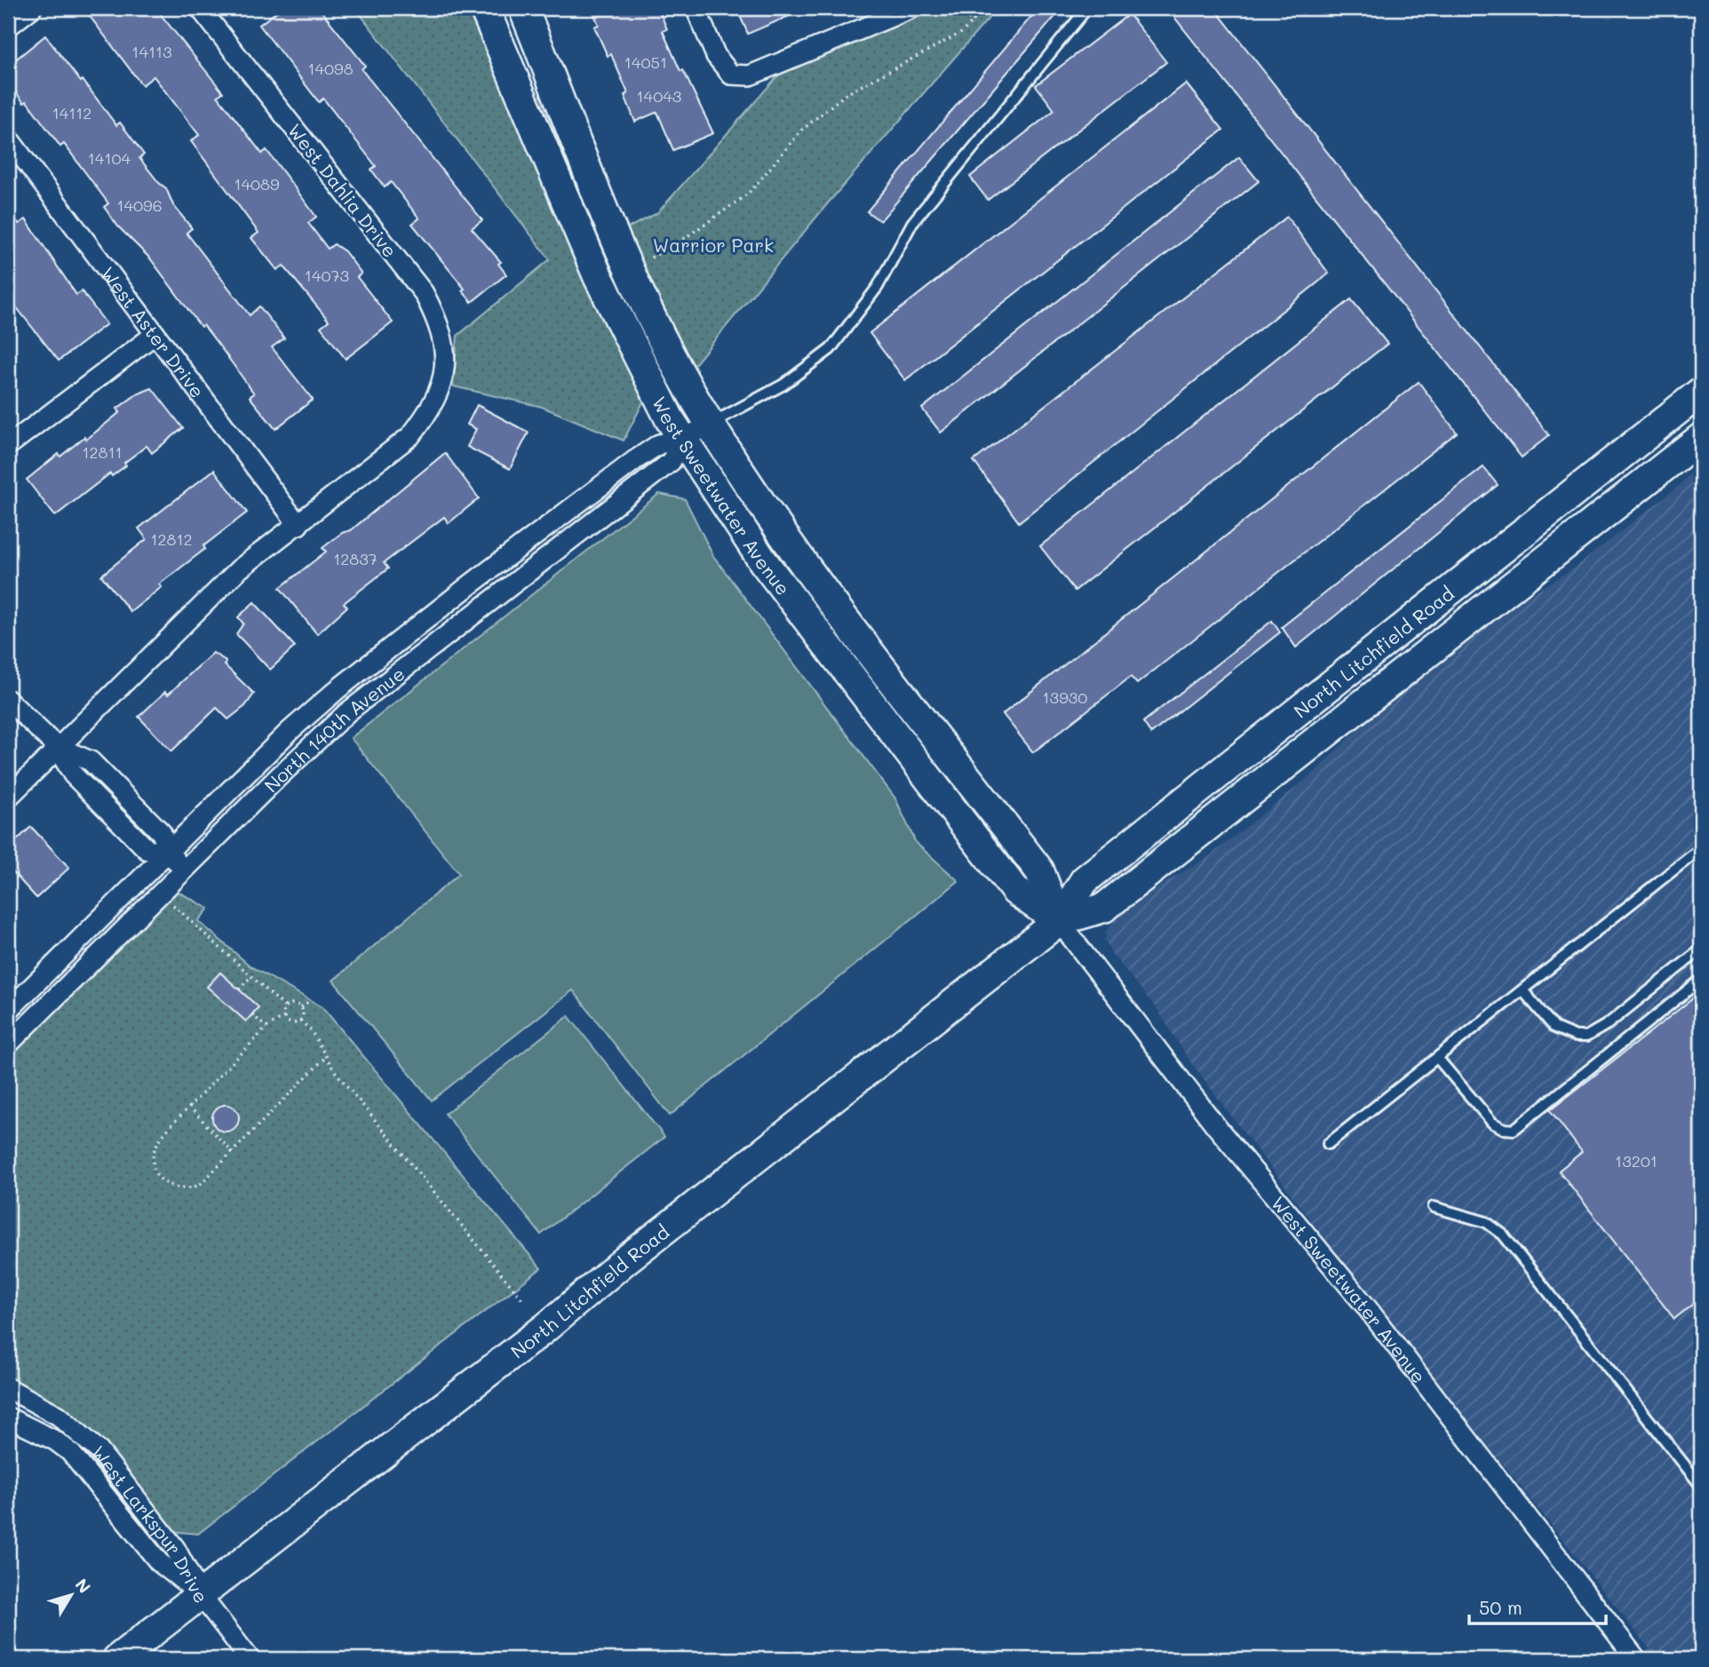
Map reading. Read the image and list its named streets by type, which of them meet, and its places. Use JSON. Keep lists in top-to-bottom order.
{
  "streets": {
    "main road": ["West Sweetwater Avenue", "North Litchfield Road"],
    "street": [
      "West Dahlia Drive",
      "West Aster Drive",
      "North 140th Avenue",
      "West Larkspur Drive"
    ]
  },
  "crossings": [
    ["West Dahlia Drive", "West Aster Drive"],
    ["West Sweetwater Avenue", "North Litchfield Road"],
    ["West Sweetwater Avenue", "North 140th Avenue"],
    ["North Litchfield Road", "West Larkspur Drive"]
  ],
  "parks": ["Warrior Park"],
  "house_numbers": [
    "14113",
    "14051",
    "14098",
    "14043",
    "14112",
    "14104",
    "14089",
    "14096",
    "14073",
    "12811",
    "12812",
    "12837",
    "13930",
    "13201"
  ],
  "scale_bar": "50 m",
  "north": "top right"
}
